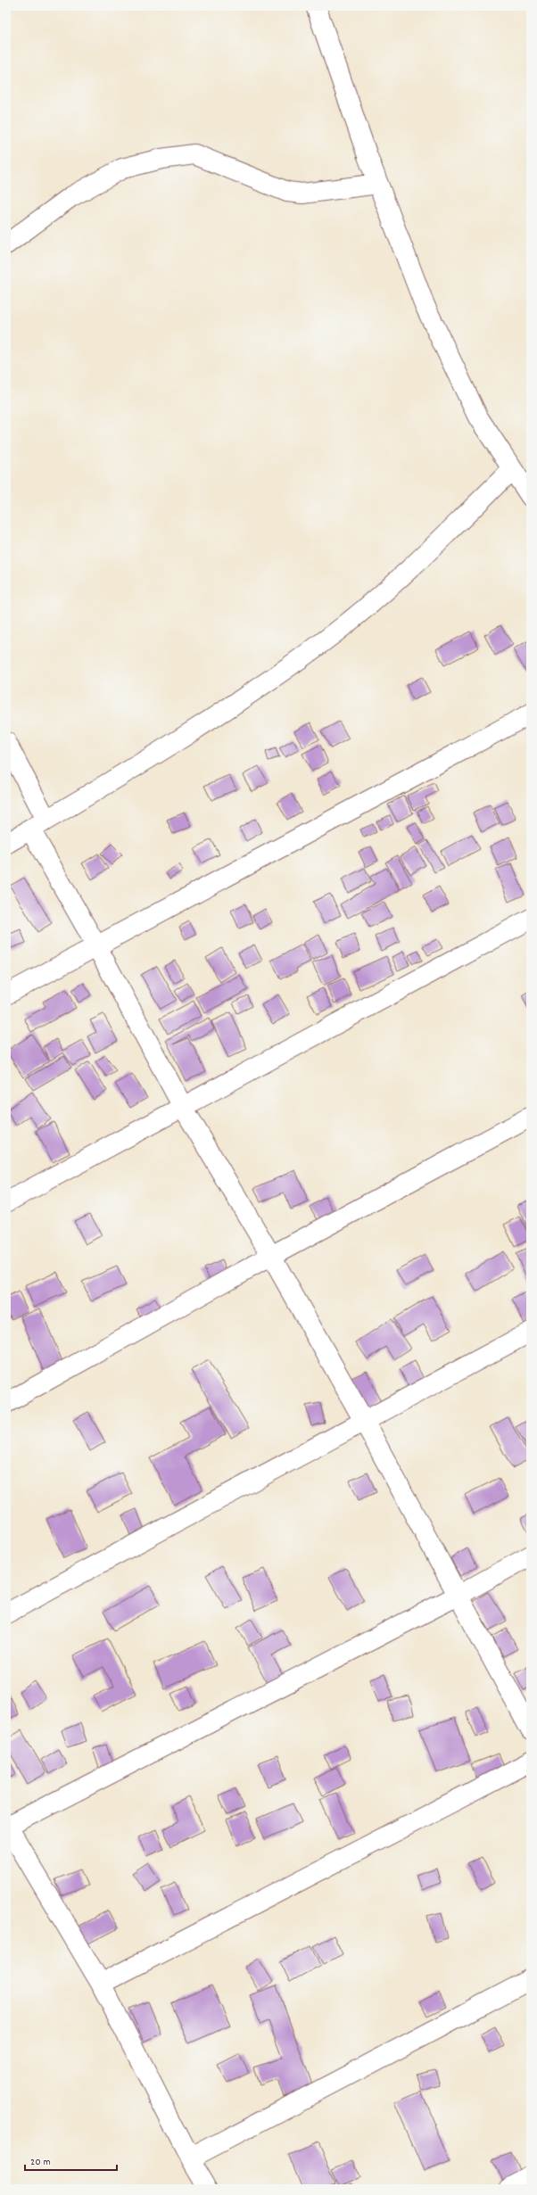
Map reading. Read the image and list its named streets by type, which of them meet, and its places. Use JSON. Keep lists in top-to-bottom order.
{
  "scale_bar": "20 m"
}
